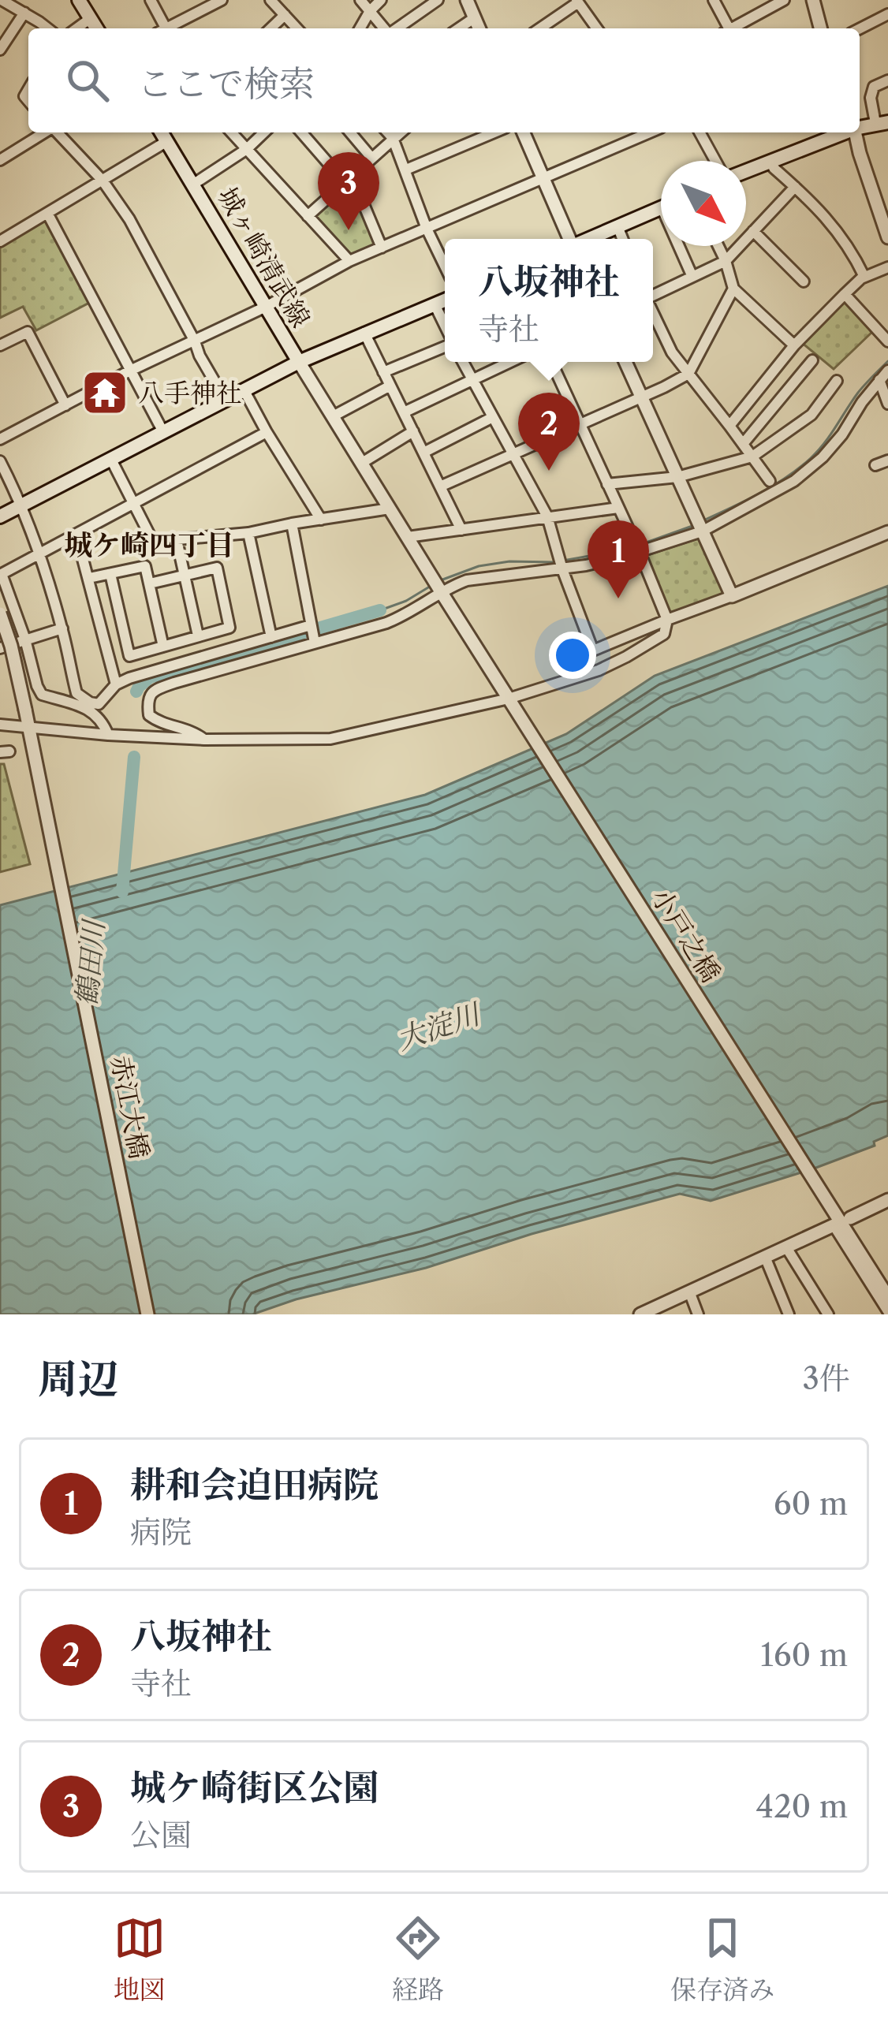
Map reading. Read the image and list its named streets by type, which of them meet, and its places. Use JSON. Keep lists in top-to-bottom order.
{
  "streets": {
    "main road": ["城ヶ崎清武線"],
    "street": ["小戸之橋", "赤江大橋"]
  },
  "crossings": [
    ["城ヶ崎清武線", "小戸之橋"]
  ],
  "districts": ["城ケ崎四丁目"],
  "water": ["鶴田川", "大淀川"],
  "places": {
    "temple": ["八手神社"]
  },
  "north": "bottom right",
  "page": {
    "search": "ここで検索",
    "pins": ["3", "2", "1"],
    "popup": ["八坂神社", "寺社"],
    "heading": ["周辺", "3件"],
    "list": [
      {
        "mark": "1",
        "name": "耕和会迫田病院",
        "note": "病院",
        "value": "60 m"
      },
      {
        "mark": "2",
        "name": "八坂神社",
        "note": "寺社",
        "value": "160 m"
      },
      {
        "mark": "3",
        "name": "城ケ崎街区公園",
        "note": "公園",
        "value": "420 m"
      }
    ],
    "nav": ["地図", "経路", "保存済み"]
  }
}
